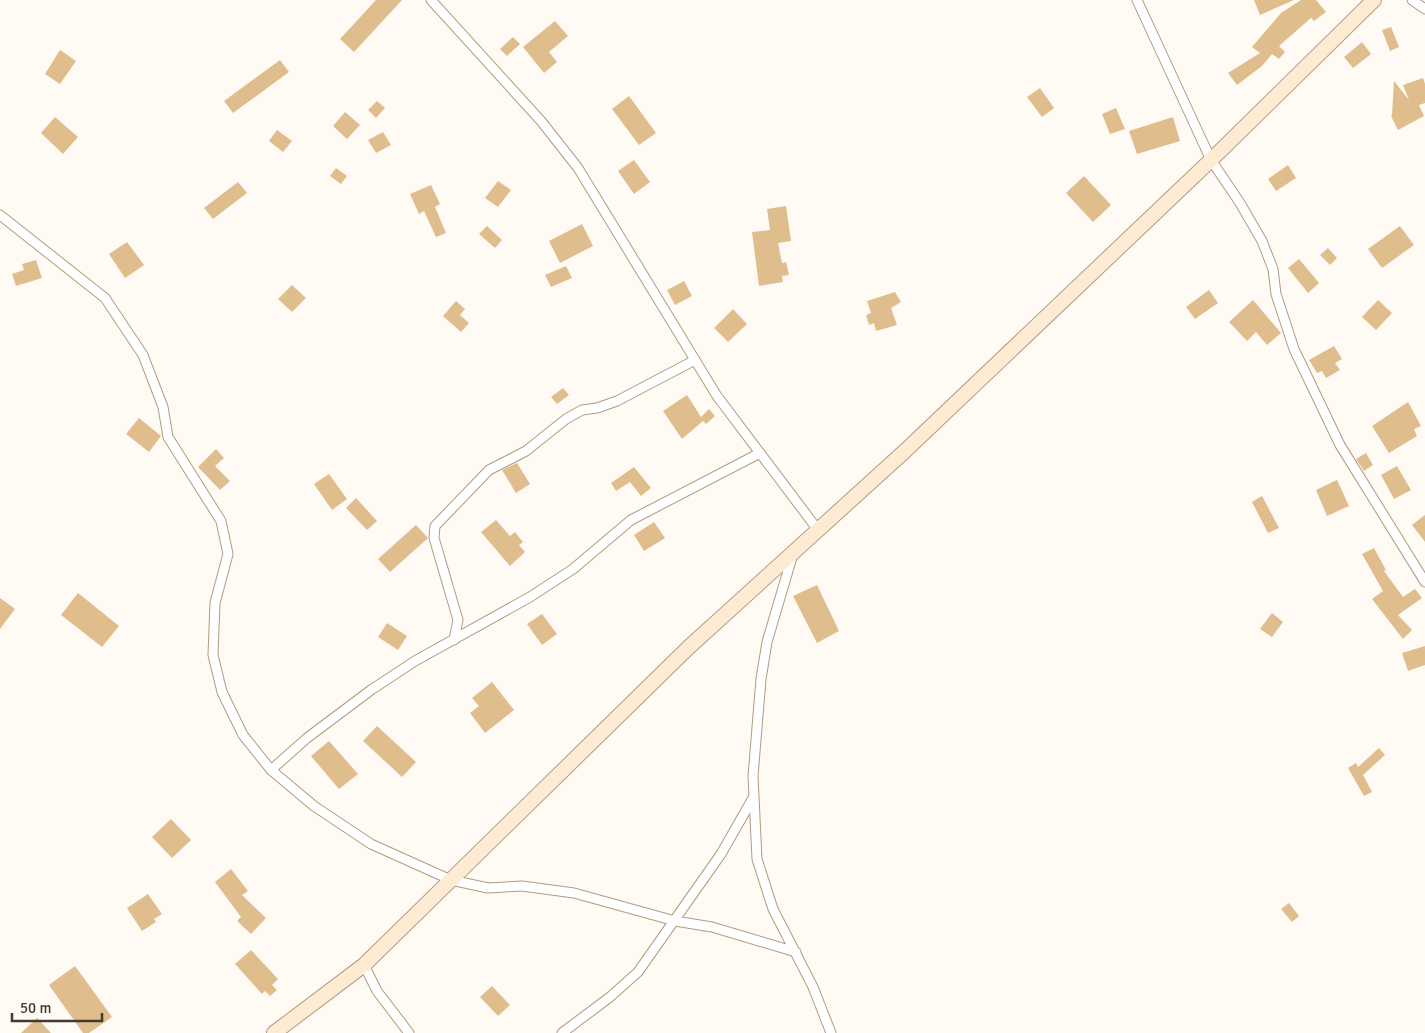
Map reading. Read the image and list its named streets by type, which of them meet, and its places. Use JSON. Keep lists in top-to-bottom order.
{
  "scale_bar": "50 m"
}
